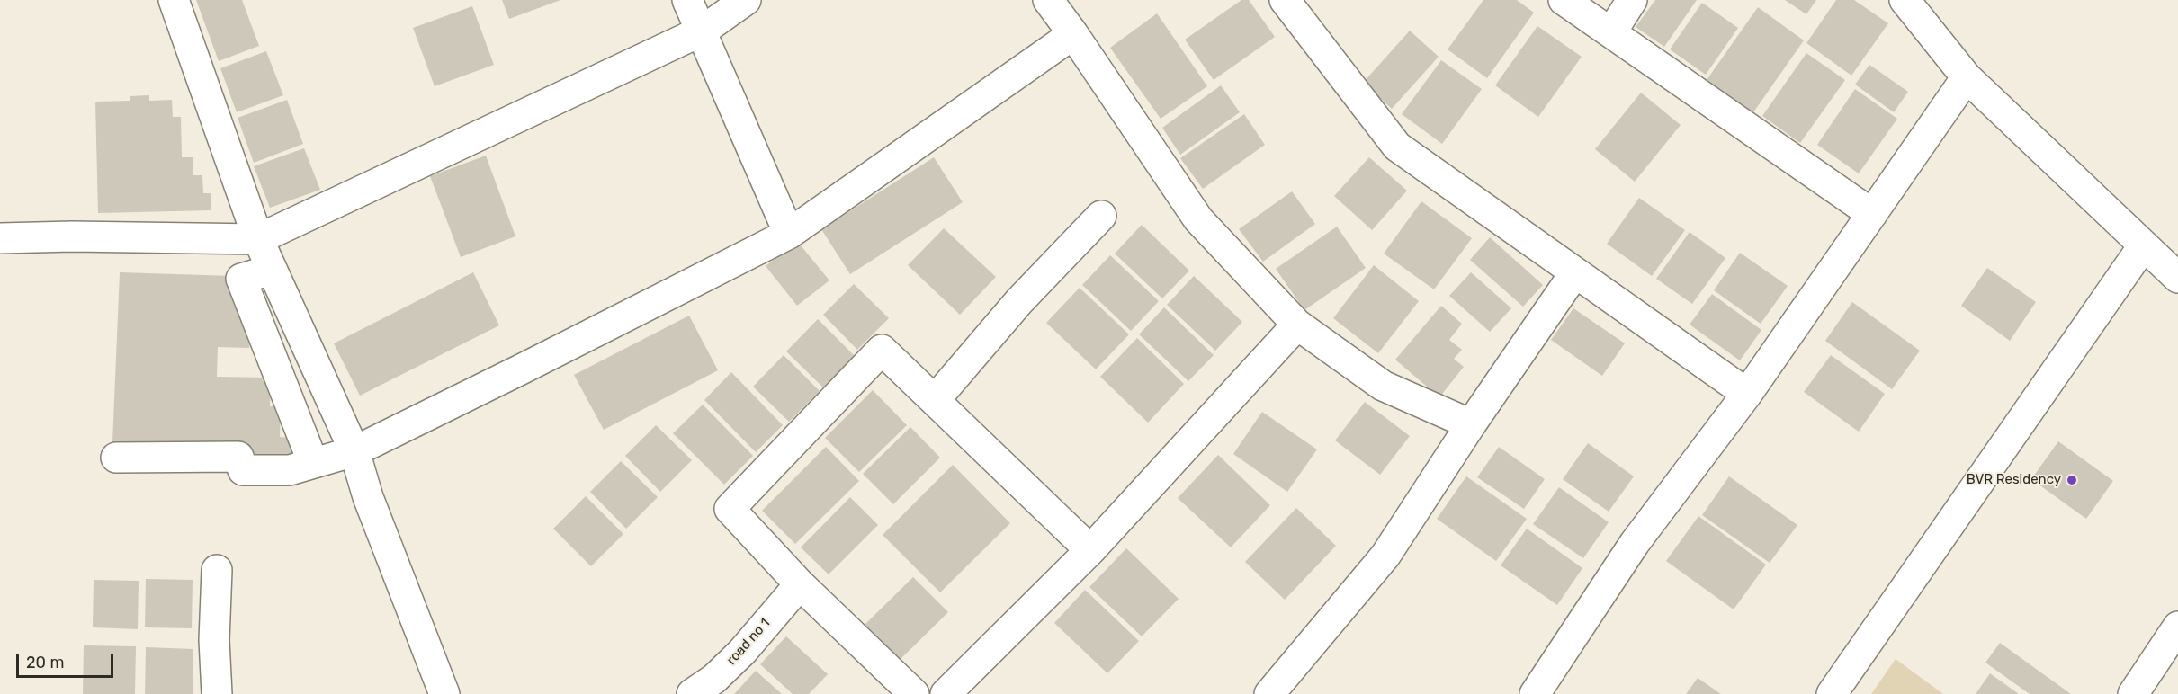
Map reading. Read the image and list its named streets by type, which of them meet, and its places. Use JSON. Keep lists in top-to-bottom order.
{
  "streets": {
    "street": ["road no 1"]
  },
  "places": ["BVR Residency"],
  "scale_bar": "20 m"
}
